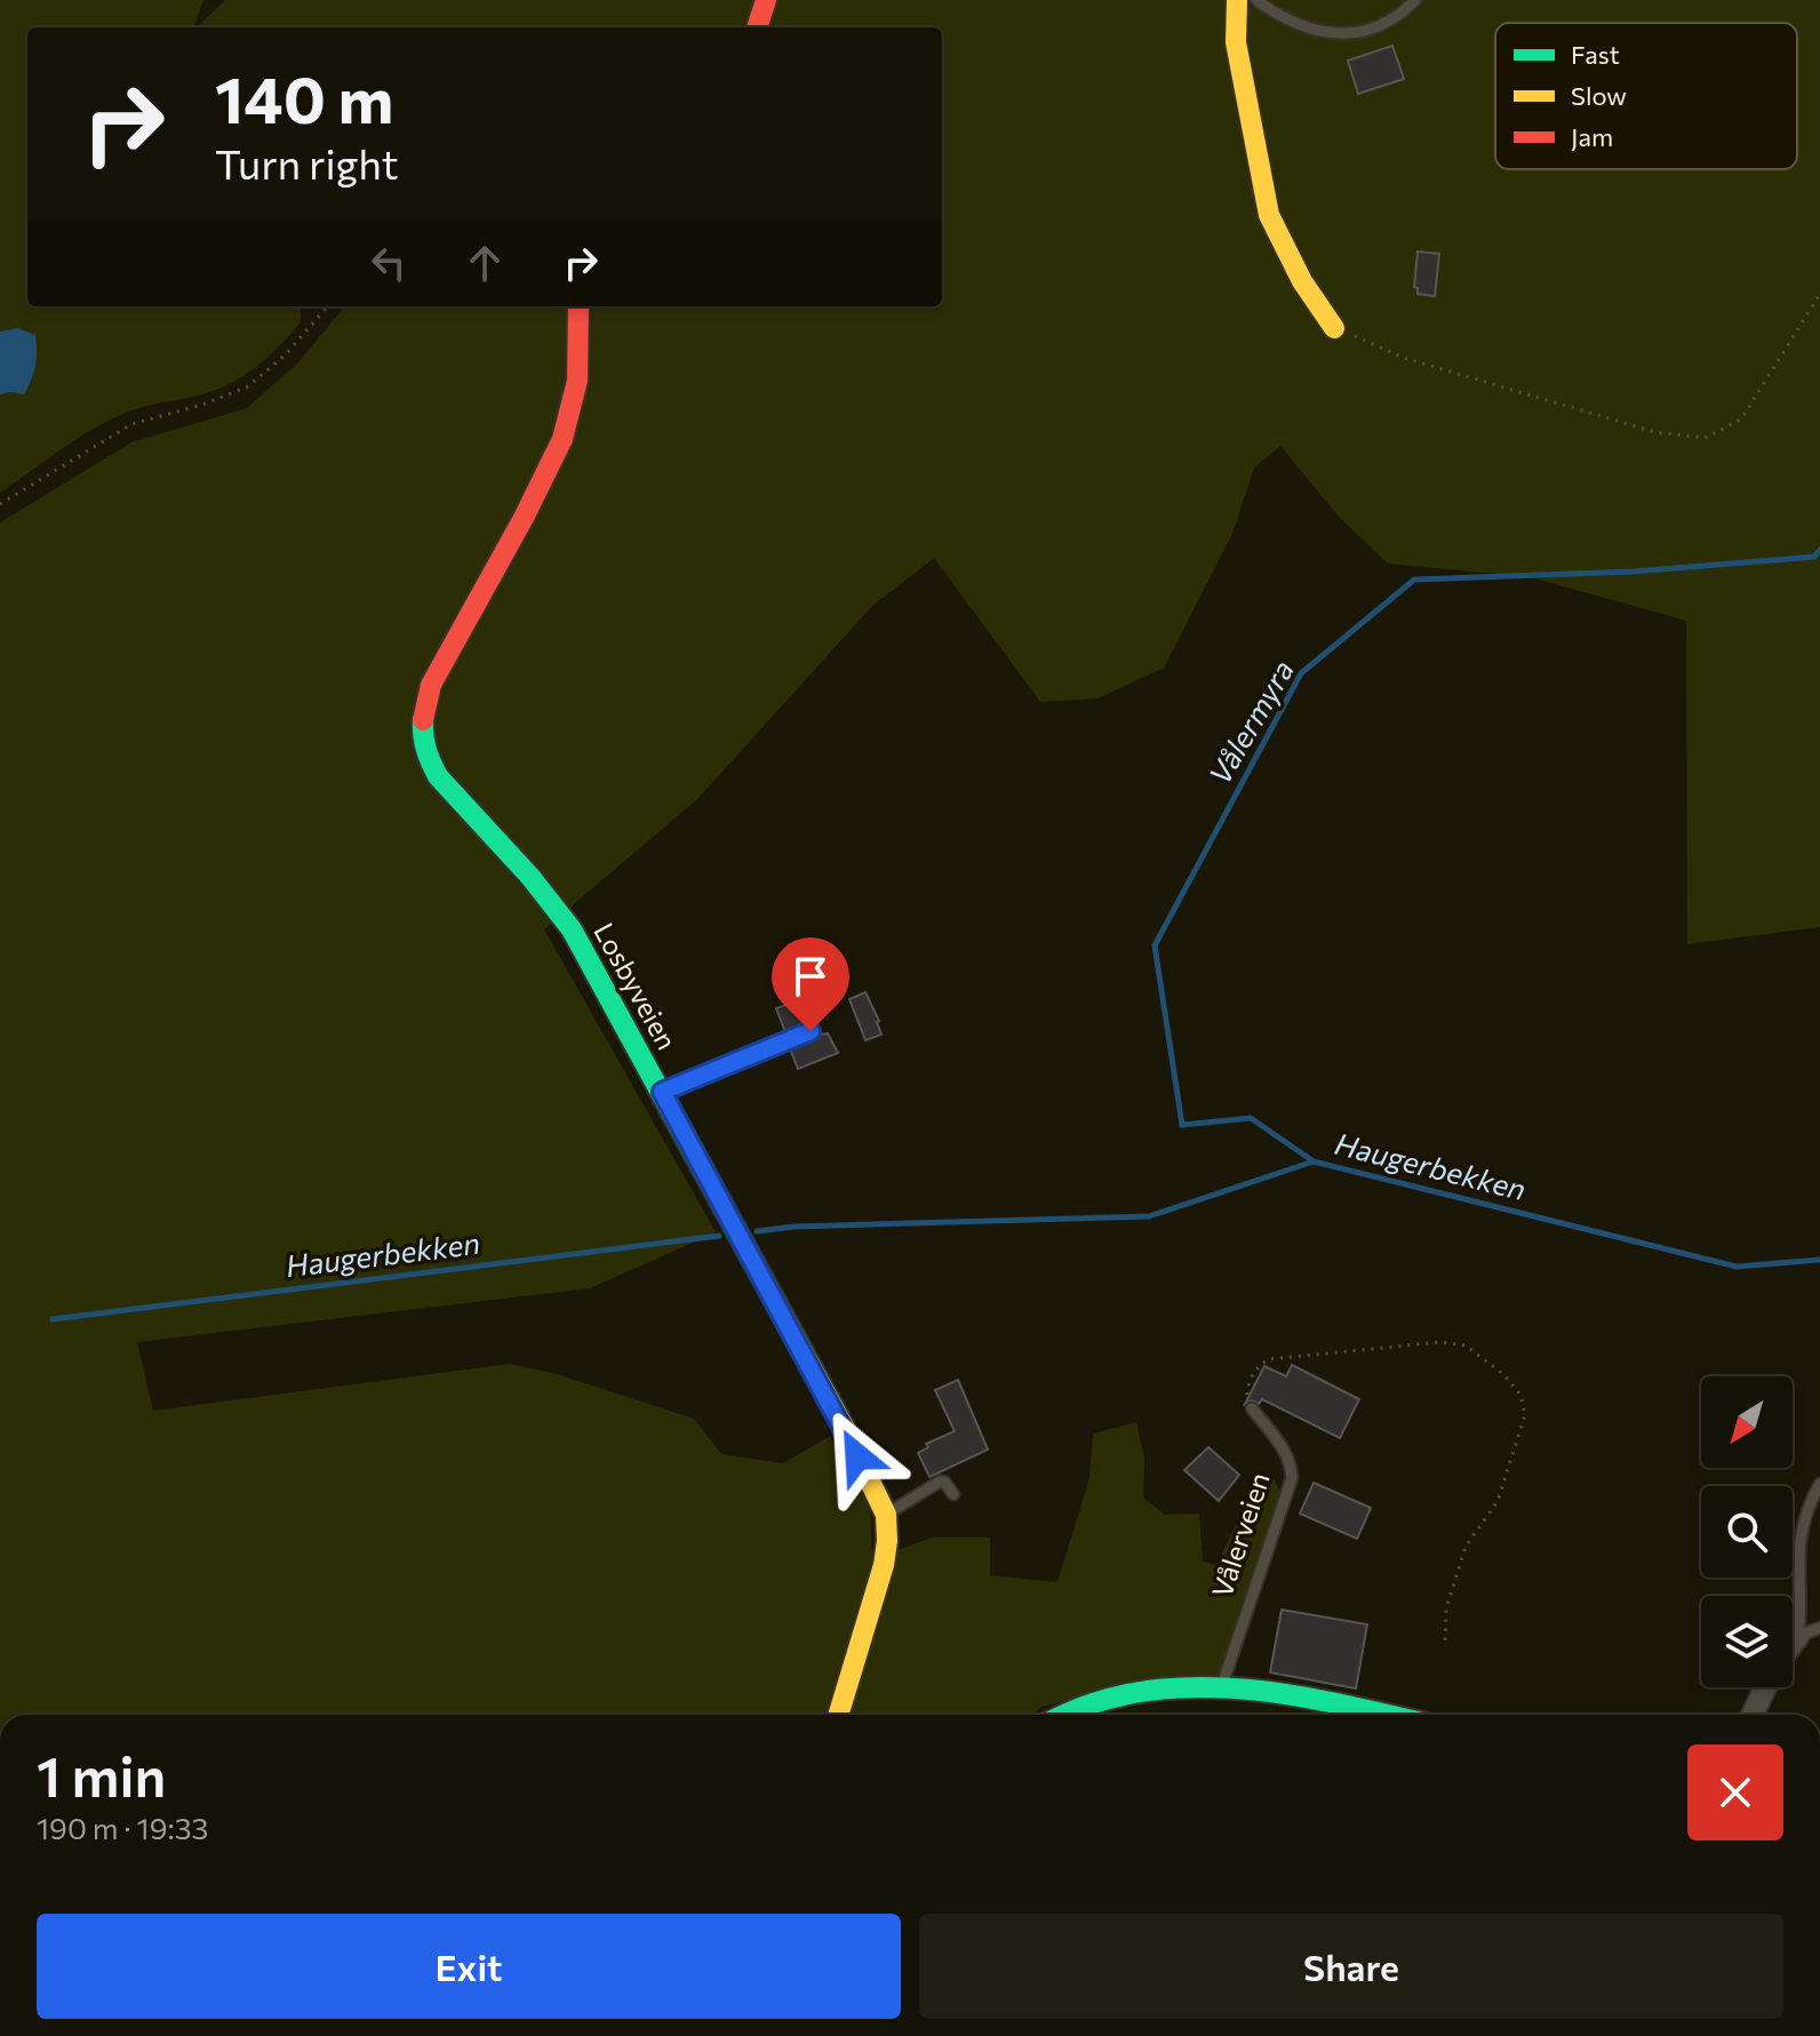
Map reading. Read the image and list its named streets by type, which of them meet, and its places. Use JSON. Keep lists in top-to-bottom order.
{
  "streets": {
    "main road": ["Losbyveien"],
    "lane": ["Vålerveien"]
  },
  "water": ["Vålermyra", "Haugerbekken"],
  "legend": ["Fast", "Slow", "Jam"],
  "north": "bottom left",
  "page": {
    "turn": ["140 m", "Turn right"],
    "heading": ["1 min", "190 m · 19:33"],
    "buttons": ["Exit", "Share"]
  }
}
